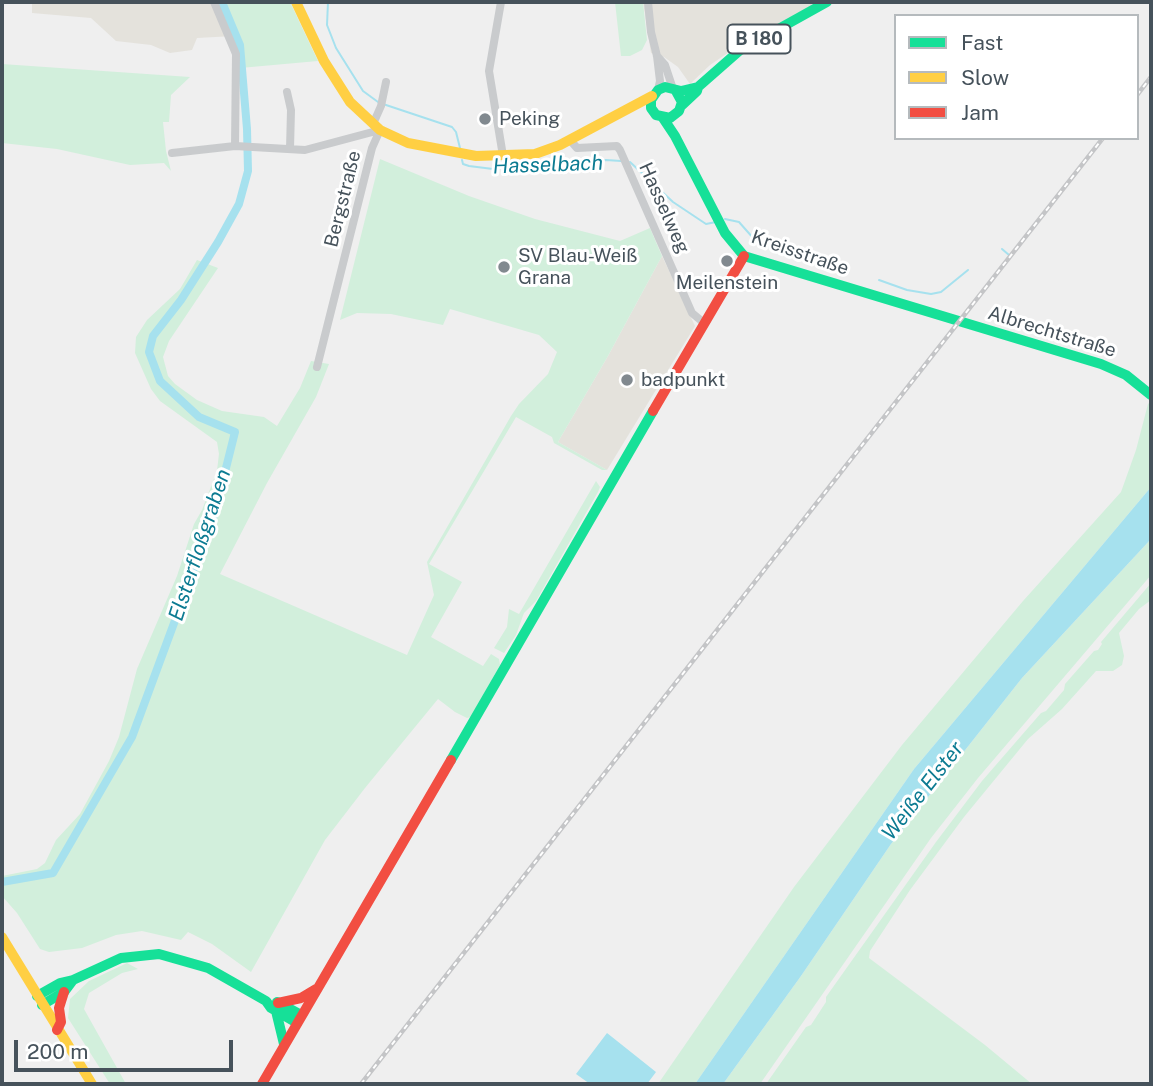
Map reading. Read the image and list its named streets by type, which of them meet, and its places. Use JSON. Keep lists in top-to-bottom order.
{
  "streets": {
    "main road": ["B 180", "Kreisstraße", "Albrechtstraße"],
    "street": ["Bergstraße", "Hasselweg"]
  },
  "crossings": [
    ["B 180", "Kreisstraße"],
    ["Kreisstraße", "Albrechtstraße"]
  ],
  "water": ["Hasselbach", "Elsterfloßgraben", "Weiße Elster"],
  "places": [
    "Peking",
    "Meilenstein",
    "SV Blau-Weiß Grana",
    "badpunkt"
  ],
  "legend": ["Fast", "Slow", "Jam"],
  "scale_bar": "200 m"
}
